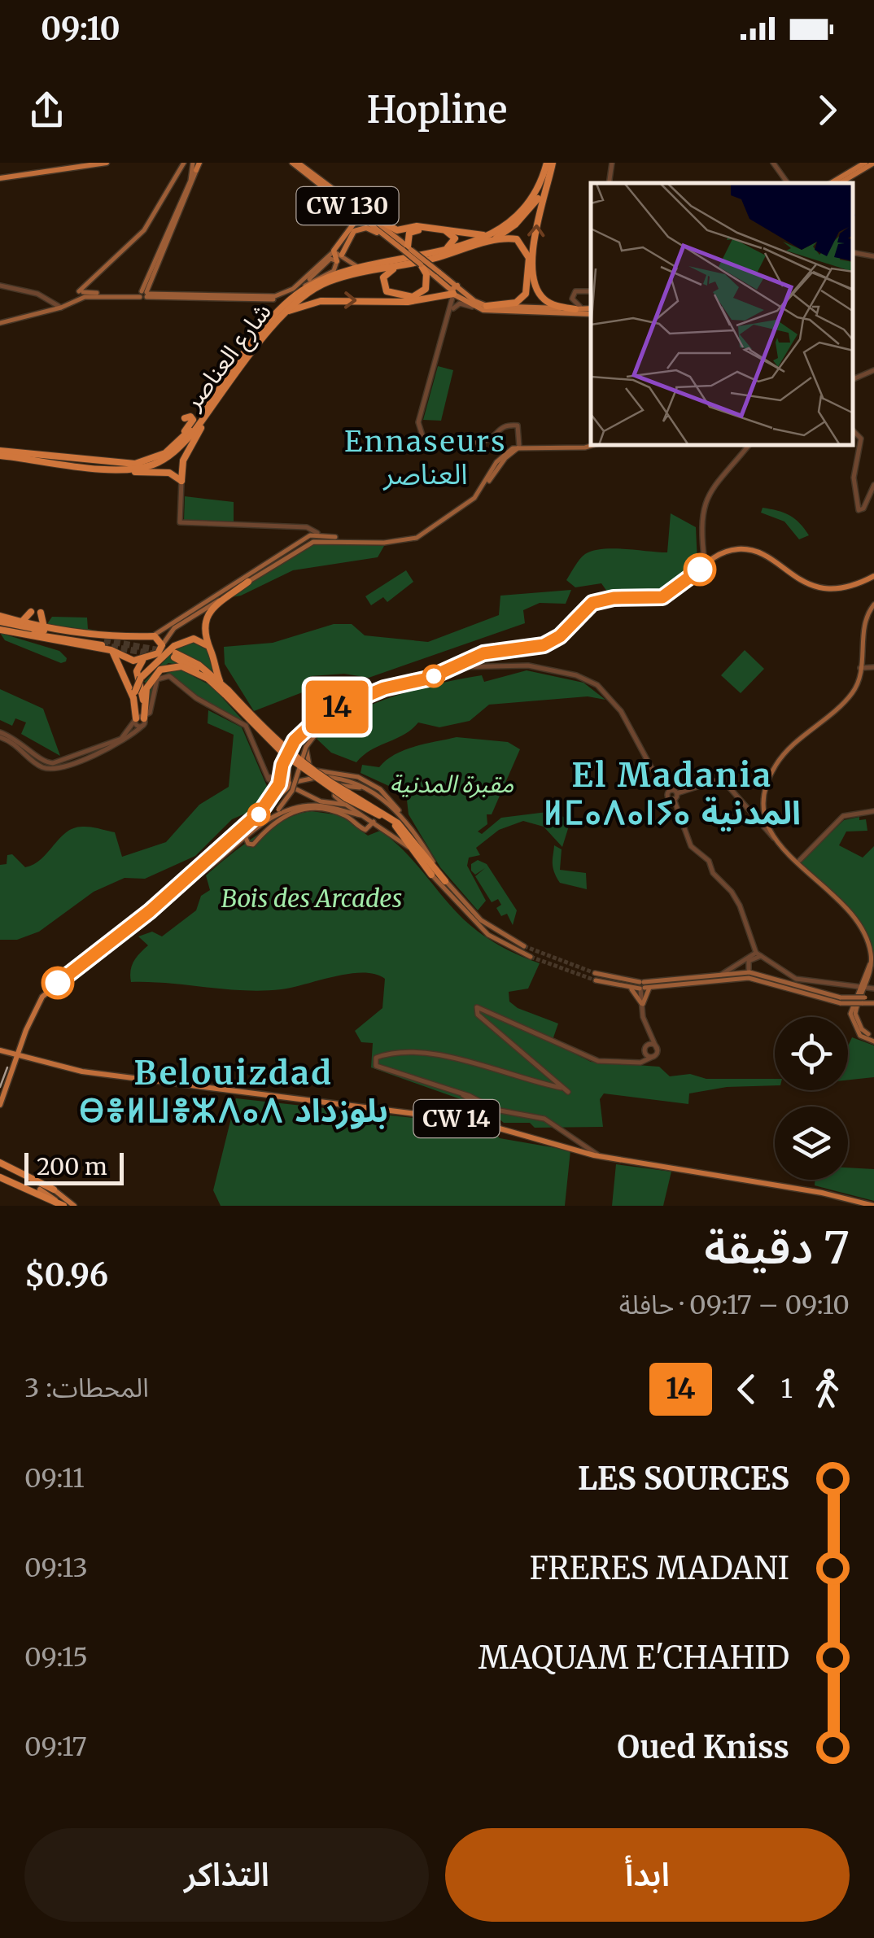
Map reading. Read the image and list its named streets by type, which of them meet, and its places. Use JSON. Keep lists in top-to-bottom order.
{
  "streets": {
    "highway": ["شارع العناصر"],
    "main road": ["CW 130", "CW 14"]
  },
  "crossings": [
    ["CW 130", "شارع العناصر"]
  ],
  "districts": ["Ennaseurs العناصر", "El Madania ⵍⵎⴰⴷⴰⵏⵢⴰ المدنية", "Belouizdad ⴱⴻⵍⵡⴻⵣⴷⴰⴷ بلوزداد"],
  "parks": ["مقبرة المدنية", "Bois des Arcades"],
  "lines": ["bus line 14"],
  "scale_bar": "200 m",
  "page": {
    "status": "09:10",
    "header": "Hopline",
    "on_map": "14",
    "scale": "200 m",
    "heading": ["7 دقيقة", "09:10 – 09:17 · حافلة", "$0.96"],
    "legs": ["1", "14", "المحطات: 3"],
    "list": [
      {
        "name": "LES SOURCES",
        "value": "09:11"
      },
      {
        "name": "FRERES MADANI",
        "value": "09:13"
      },
      {
        "name": "MAQUAM E'CHAHID",
        "value": "09:15"
      },
      {
        "name": "Oued Kniss",
        "value": "09:17"
      }
    ],
    "buttons": ["ابدأ", "التذاكر"]
  }
}
